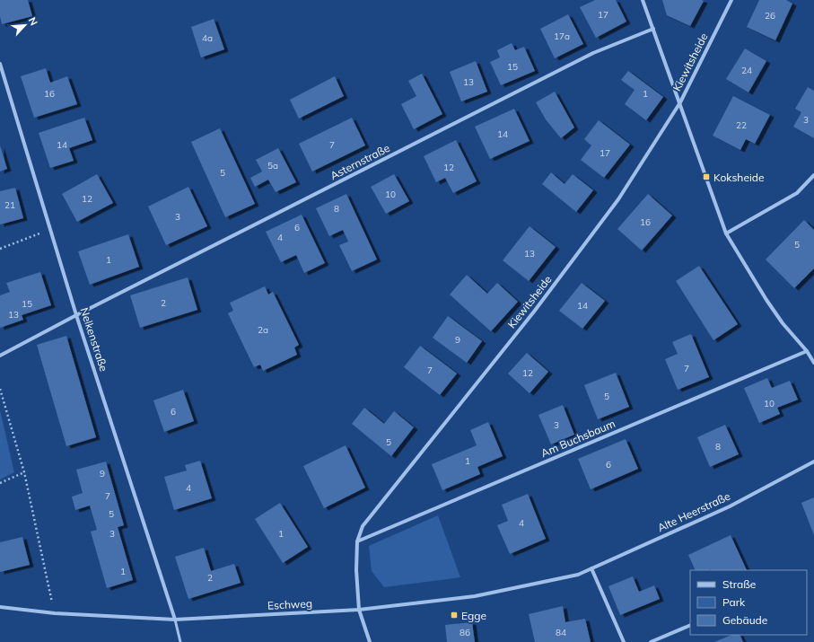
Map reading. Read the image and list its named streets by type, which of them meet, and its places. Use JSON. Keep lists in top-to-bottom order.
{
  "streets": {
    "street": [
      "Kiewitsheide",
      "Asternstraße",
      "Nelkenstraße",
      "Am Buchsbaum",
      "Alte Heerstraße",
      "Eschweg"
    ]
  },
  "crossings": [
    ["Kiewitsheide", "Am Buchsbaum"],
    ["Kiewitsheide", "Eschweg"],
    ["Asternstraße", "Nelkenstraße"],
    ["Nelkenstraße", "Eschweg"],
    ["Alte Heerstraße", "Eschweg"]
  ],
  "places": {
    "transit": ["Koksheide", "Egge"]
  },
  "house_numbers": [
    "17",
    "26",
    "17a",
    "4a",
    "15",
    "24",
    "13",
    "16",
    "1",
    "3",
    "22",
    "14",
    "14",
    "7",
    "17",
    "5a",
    "12",
    "5",
    "10",
    "12",
    "21",
    "8",
    "3",
    "16",
    "6",
    "4",
    "5",
    "13",
    "1",
    "2",
    "15",
    "14",
    "13",
    "2a",
    "9",
    "7",
    "7",
    "12",
    "5",
    "10",
    "6",
    "3",
    "5",
    "8",
    "1",
    "6",
    "9",
    "4",
    "7",
    "5",
    "4",
    "3",
    "1",
    "1",
    "2",
    "86",
    "84"
  ],
  "legend": ["Straße", "Park", "Gebäude"],
  "north": "top right"
}
